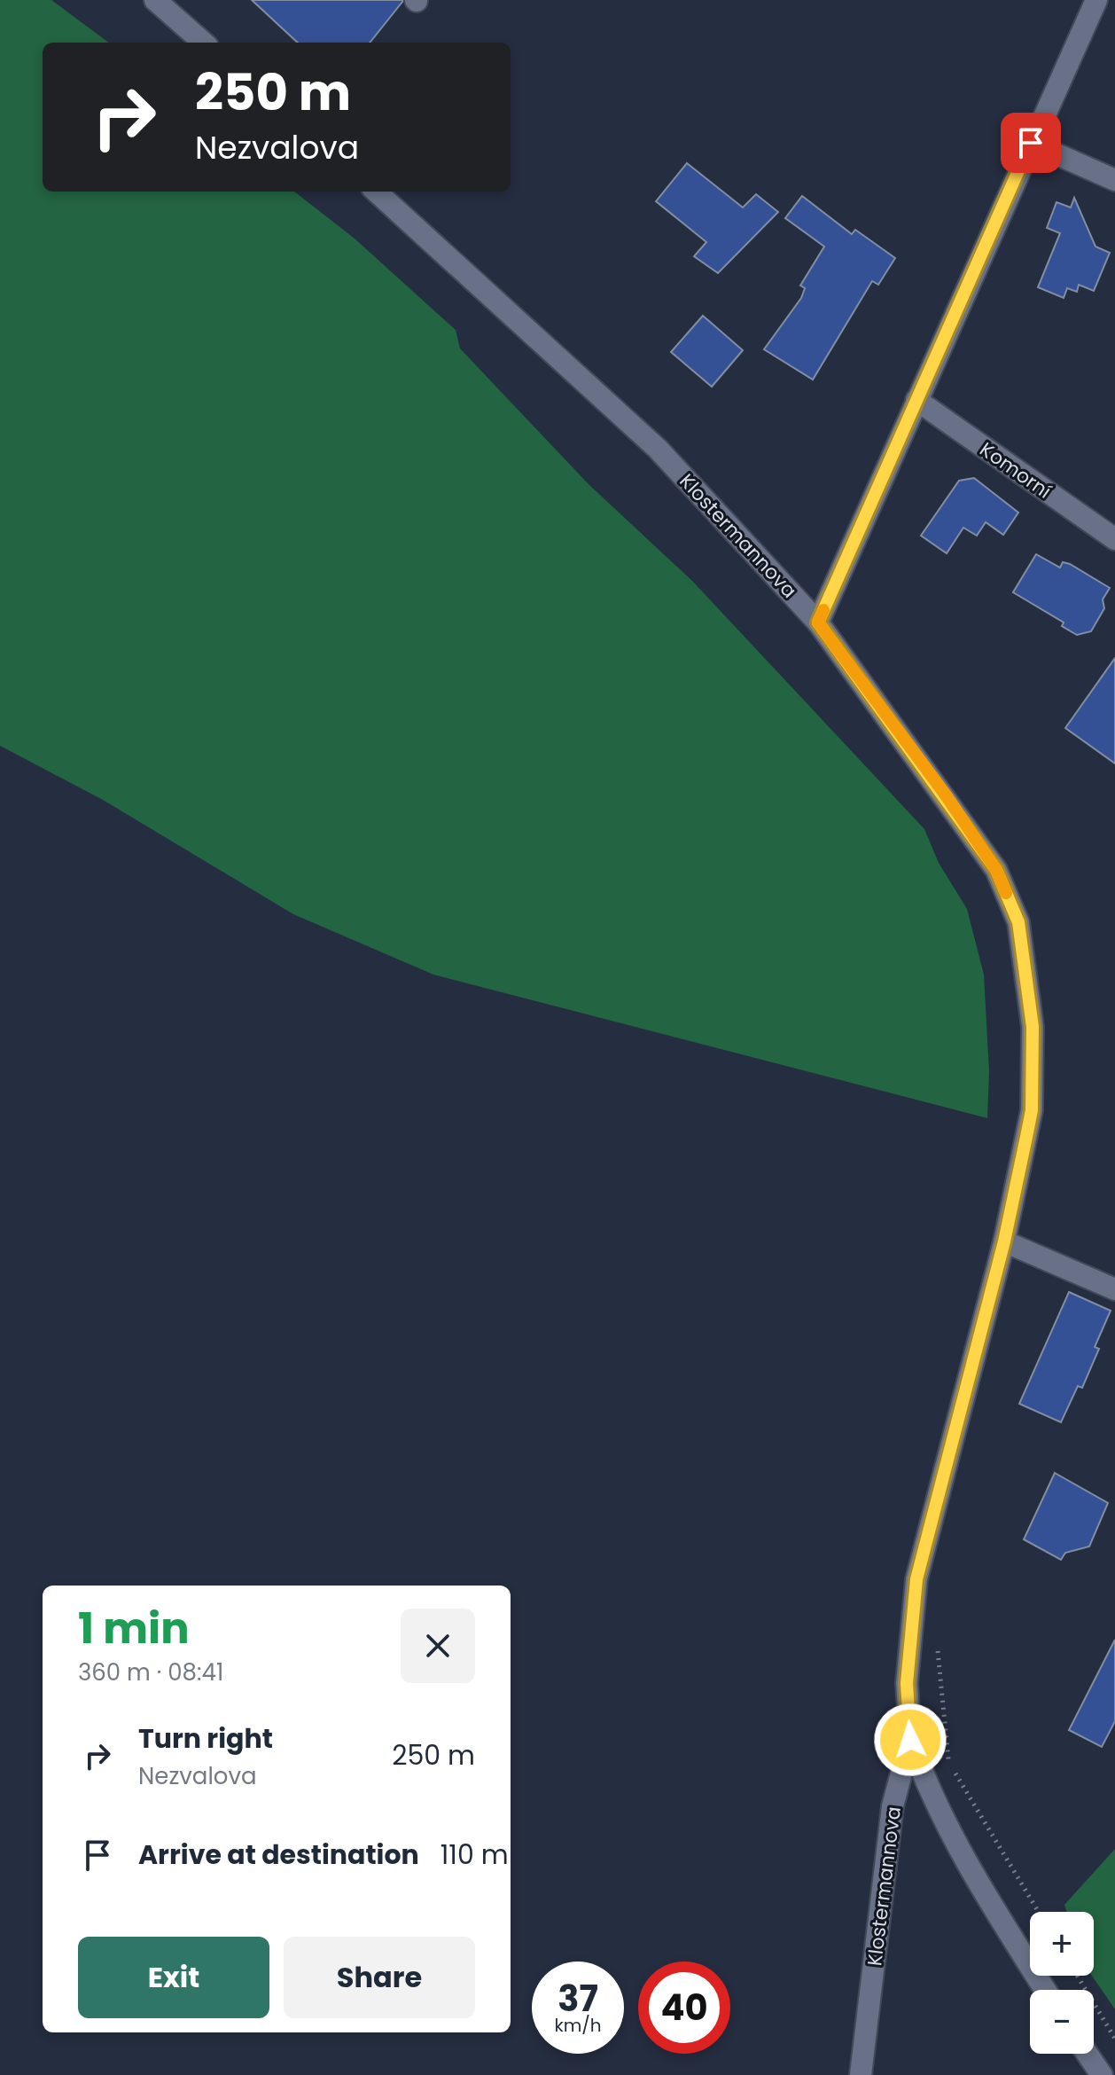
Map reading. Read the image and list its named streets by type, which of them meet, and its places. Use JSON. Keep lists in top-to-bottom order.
{
  "streets": {
    "street": ["Komorní", "Klostermannova"]
  },
  "page": {
    "turn": ["250 m", "Nezvalova"],
    "heading": ["1 min", "360 m · 08:41"],
    "list": [
      {
        "name": "Turn right",
        "note": "Nezvalova",
        "value": "250 m"
      },
      {
        "name": "Arrive at destination",
        "value": "110 m"
      }
    ],
    "map_buttons": ["+", "−"],
    "buttons": ["Exit", "Share"],
    "speed": "37 km/h",
    "limit": "40"
  }
}
